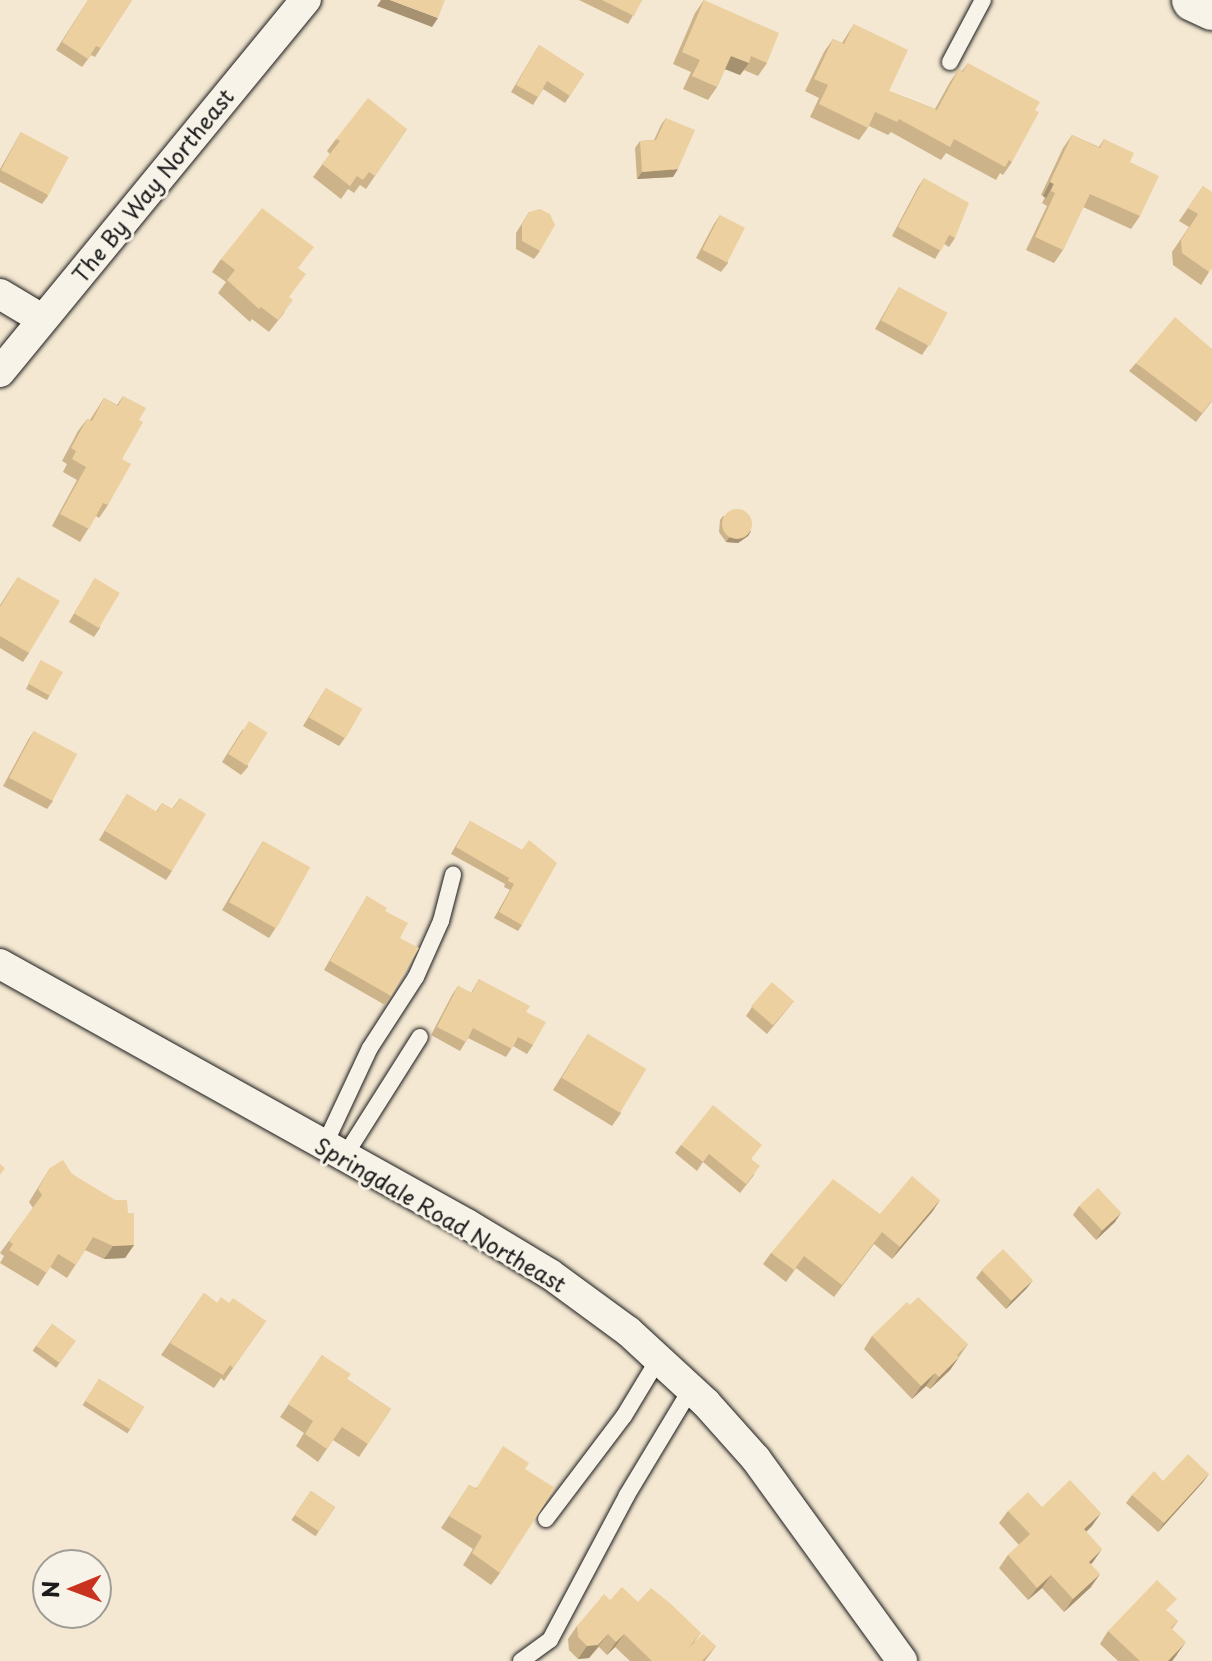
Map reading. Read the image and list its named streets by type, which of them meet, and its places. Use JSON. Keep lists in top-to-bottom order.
{
  "streets": {
    "street": ["The By Way Northeast", "Springdale Road Northeast"]
  },
  "north": "left"
}
